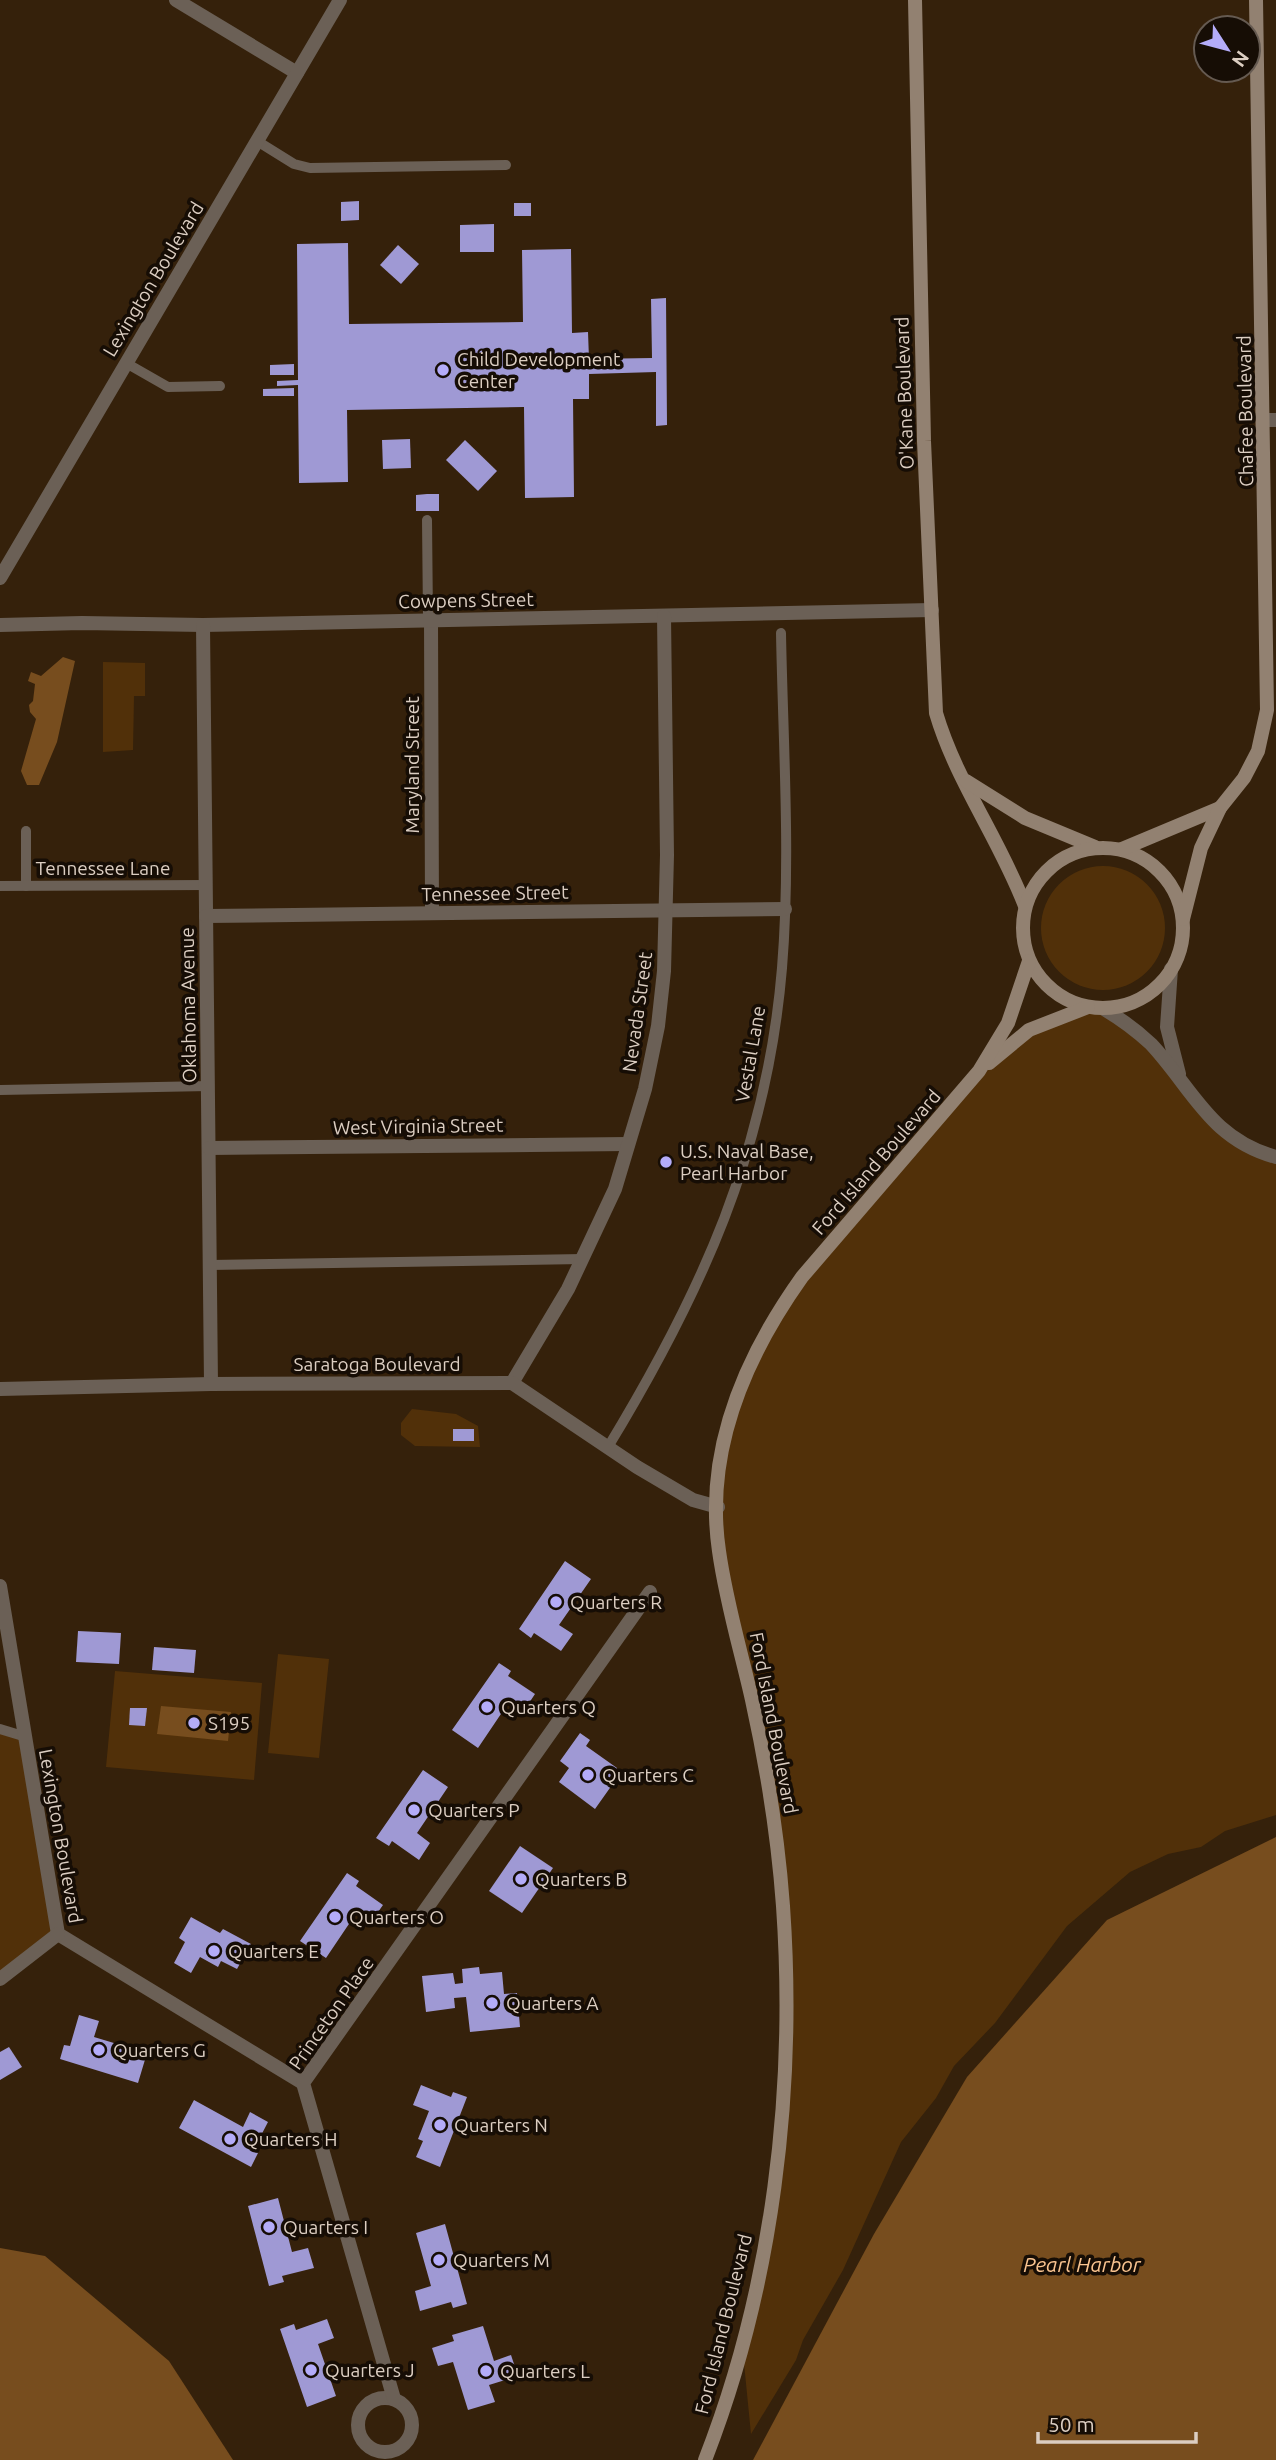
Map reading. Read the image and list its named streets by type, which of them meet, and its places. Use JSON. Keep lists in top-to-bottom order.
{
  "streets": {
    "street": [
      "Lexington Boulevard",
      "O'Kane Boulevard",
      "Chafee Boulevard",
      "Cowpens Street",
      "Maryland Street",
      "Tennessee Street",
      "Oklahoma Avenue",
      "Nevada Street",
      "West Virginia Street",
      "Ford Island Boulevard",
      "Saratoga Boulevard",
      "Princeton Place"
    ],
    "lane": ["Tennessee Lane", "Vestal Lane"]
  },
  "crossings": [
    ["Lexington Boulevard", "Princeton Place"],
    ["O'Kane Boulevard", "Chafee Boulevard"],
    ["O'Kane Boulevard", "Cowpens Street"],
    ["O'Kane Boulevard", "Ford Island Boulevard"],
    ["Chafee Boulevard", "Ford Island Boulevard"],
    ["Cowpens Street", "Maryland Street"],
    ["Cowpens Street", "Oklahoma Avenue"],
    ["Cowpens Street", "Nevada Street"],
    ["Maryland Street", "Tennessee Street"],
    ["Tennessee Lane", "Oklahoma Avenue"],
    ["Tennessee Street", "Oklahoma Avenue"],
    ["Tennessee Street", "Nevada Street"],
    ["Tennessee Street", "Vestal Lane"],
    ["Oklahoma Avenue", "West Virginia Street"],
    ["Oklahoma Avenue", "Saratoga Boulevard"],
    ["Nevada Street", "West Virginia Street"],
    ["Nevada Street", "Saratoga Boulevard"]
  ],
  "water": ["Pearl Harbor"],
  "places": [
    "Child Development Center",
    "U.S. Naval Base, Pearl Harbor",
    "Quarters R",
    "Quarters Q",
    "S195",
    "Quarters C",
    "Quarters P",
    "Quarters B",
    "Quarters O",
    "Quarters E",
    "Quarters A",
    "Quarters G",
    "Quarters N",
    "Quarters H",
    "Quarters I",
    "Quarters M",
    "Quarters J",
    "Quarters L"
  ],
  "scale_bar": "50 m",
  "north": "bottom right"
}
